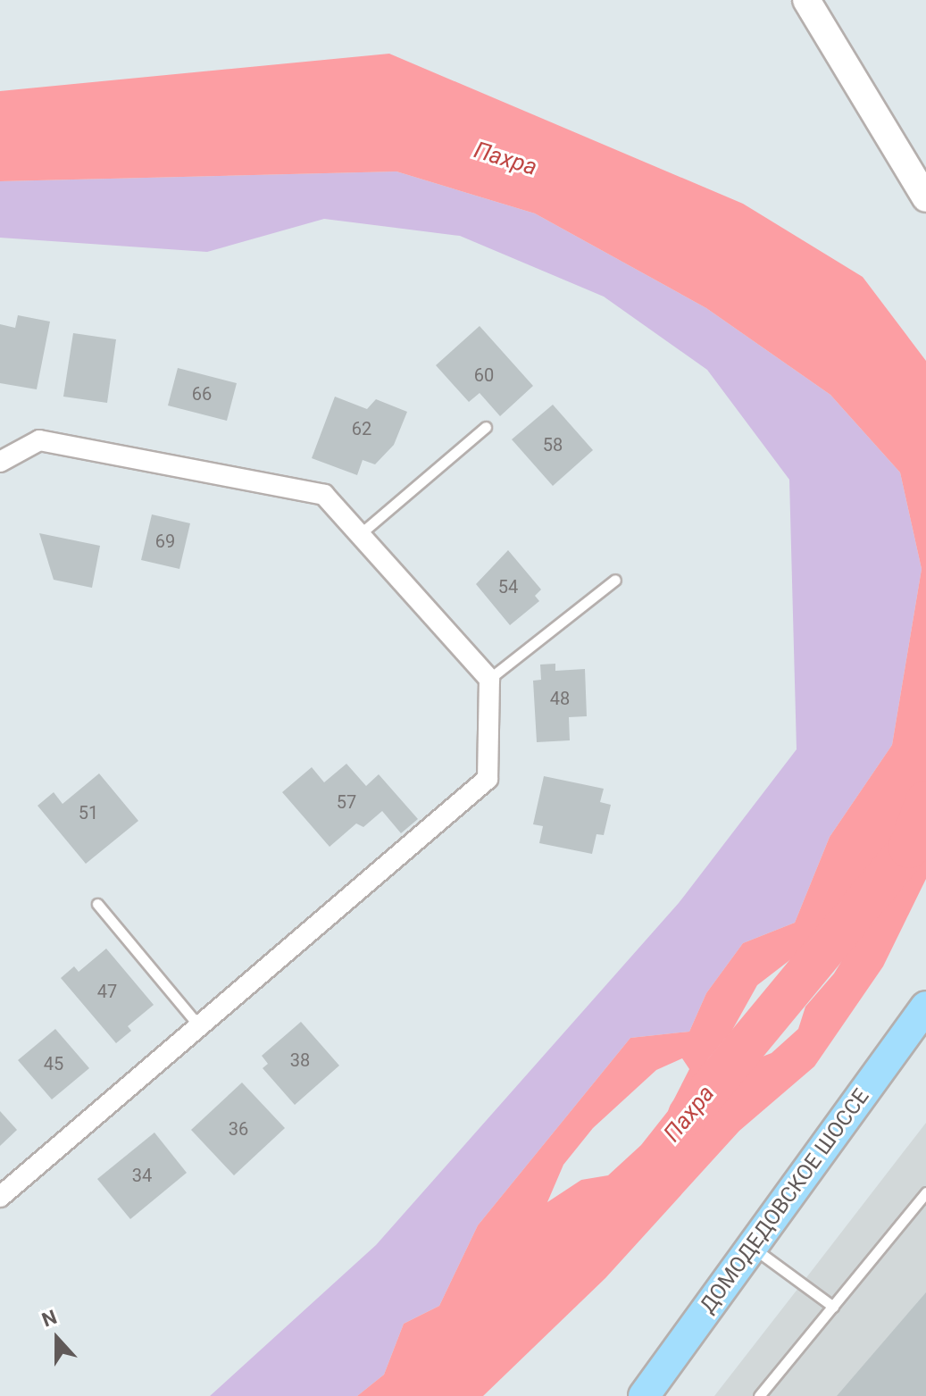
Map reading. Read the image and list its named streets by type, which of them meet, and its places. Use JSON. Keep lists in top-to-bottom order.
{
  "streets": {
    "main road": ["ДОМОДЕДОВСКОЕ ШОССЕ"]
  },
  "water": ["Пахра"],
  "house_numbers": [
    "60",
    "66",
    "62",
    "58",
    "69",
    "54",
    "48",
    "57",
    "51",
    "47",
    "38",
    "45",
    "36",
    "34"
  ],
  "north": "top"
}
